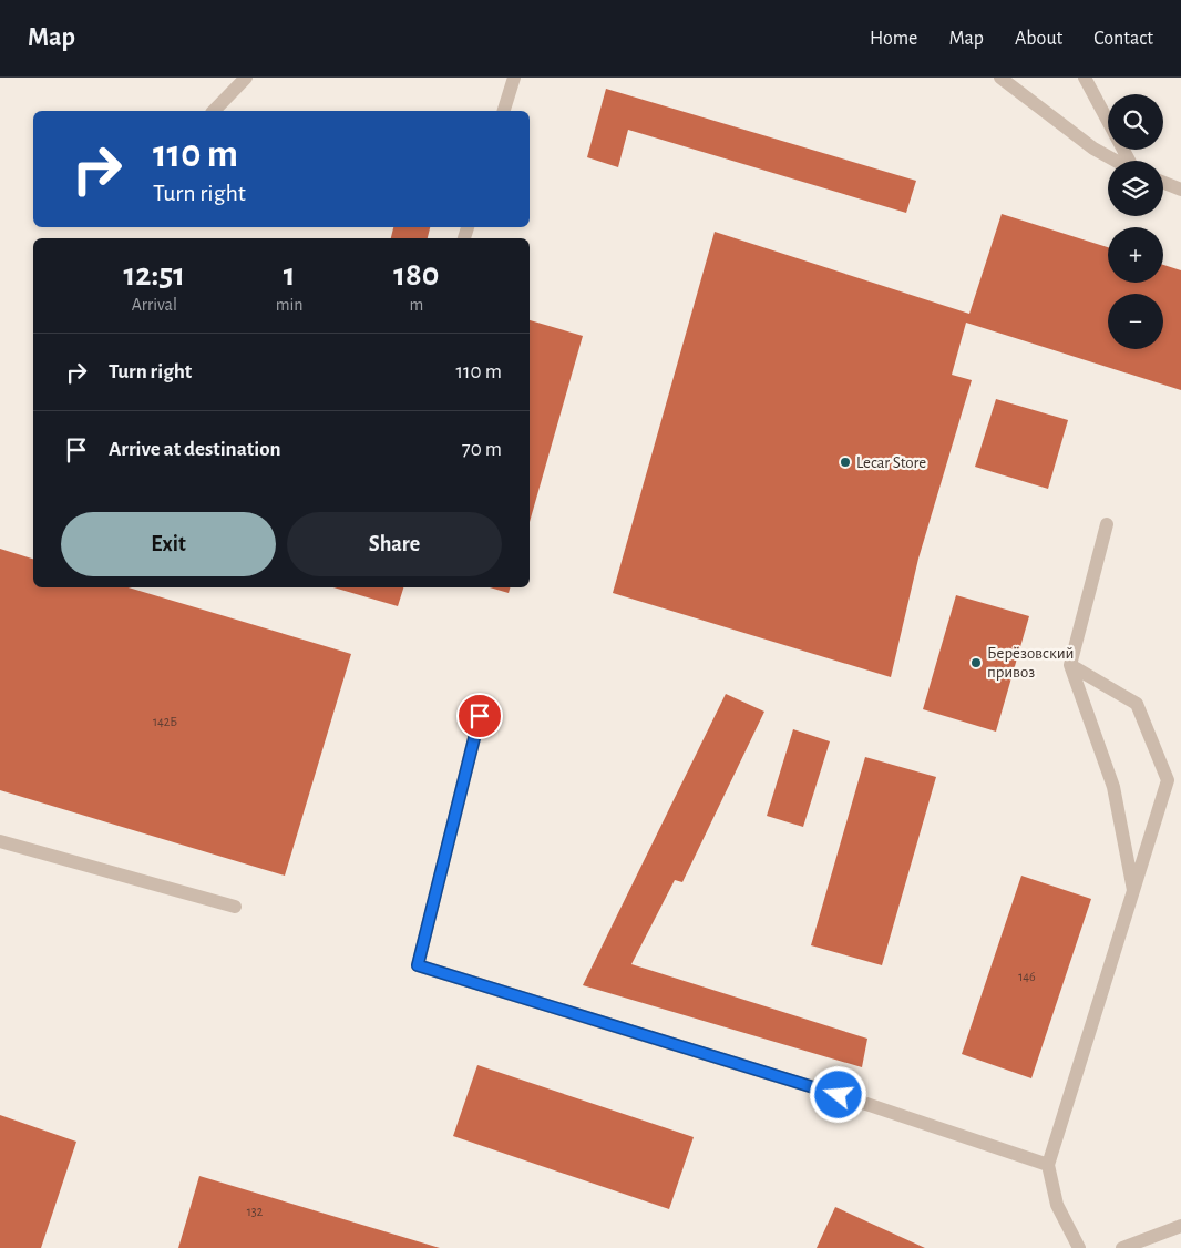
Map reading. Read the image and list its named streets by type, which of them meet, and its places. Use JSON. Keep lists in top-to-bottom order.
{
  "places": ["Lecar Store", "Берёзовский привоз"],
  "house_numbers": ["142Б", "146", "132"],
  "page": {
    "header": "Map",
    "nav": [
      "Home",
      "Map",
      "About",
      "Contact"
    ],
    "map_buttons": ["+", "−"],
    "turn": ["110 m", "Turn right"],
    "eta": [
      "12:51",
      "Arrival",
      "1",
      "min",
      "180",
      "m"
    ],
    "list": [
      {
        "name": "Turn right",
        "value": "110 m"
      },
      {
        "name": "Arrive at destination",
        "value": "70 m"
      }
    ],
    "buttons": ["Exit", "Share"]
  }
}
